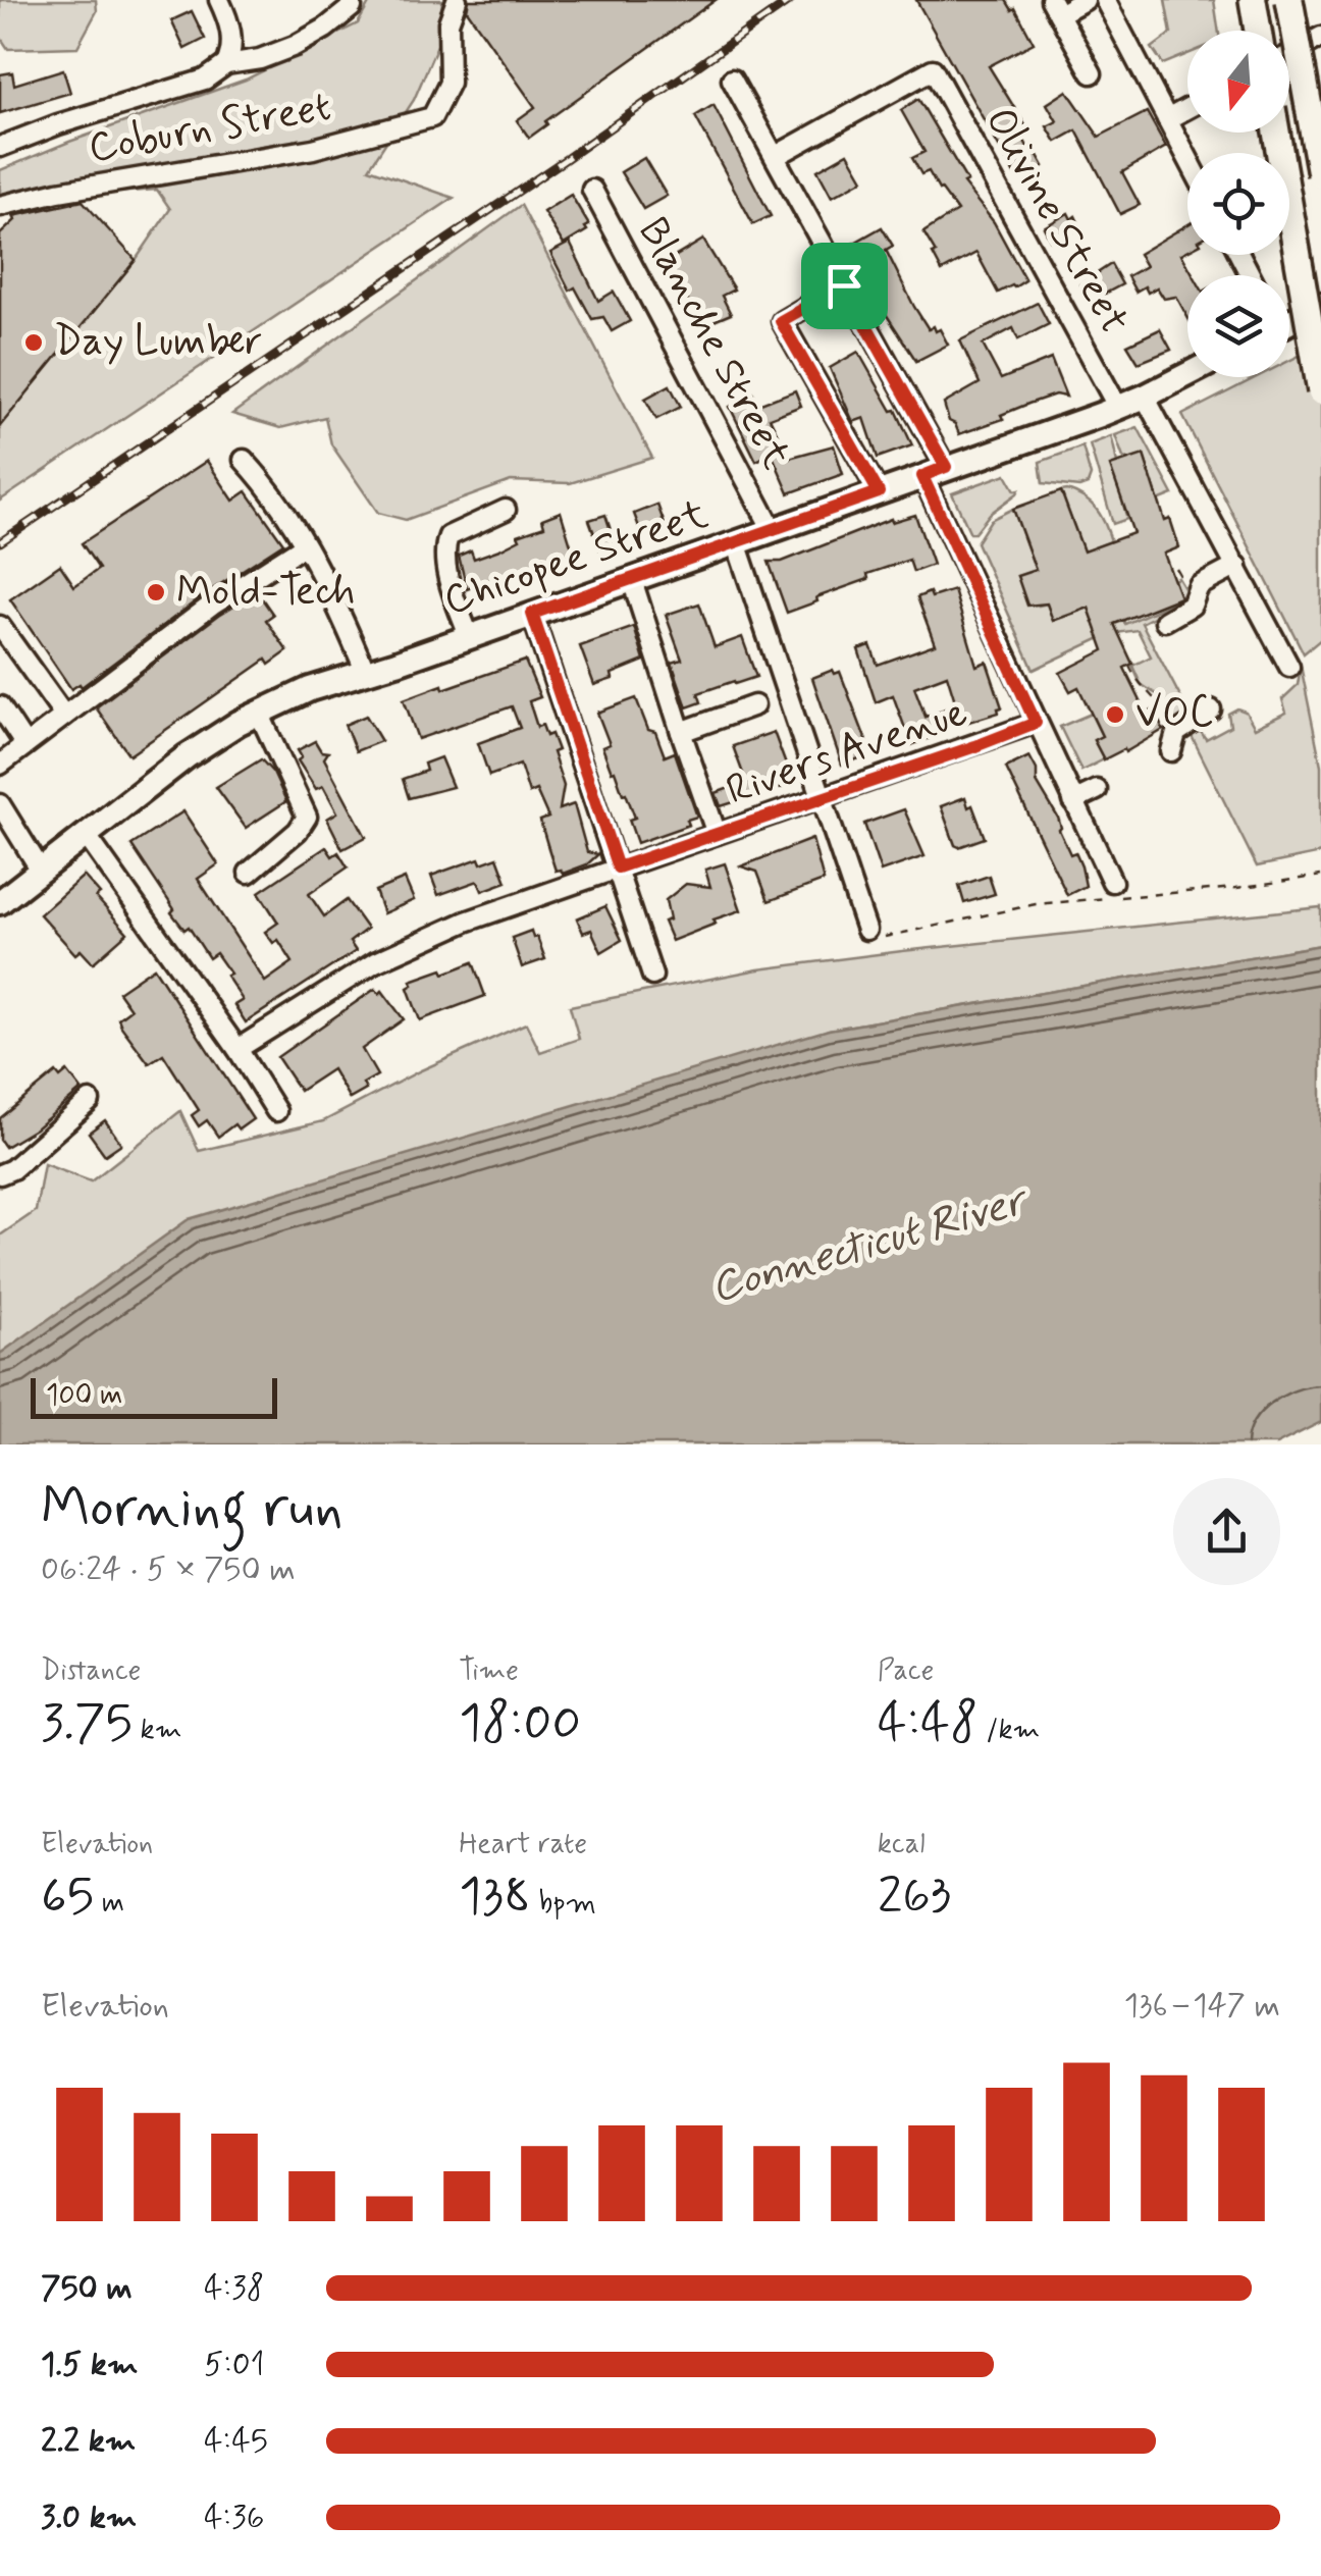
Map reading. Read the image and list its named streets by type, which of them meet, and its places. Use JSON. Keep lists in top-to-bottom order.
{
  "streets": {
    "main road": ["Chicopee Street"],
    "street": [
      "Coburn Street",
      "Olivine Street",
      "Blanche Street",
      "Rivers Avenue"
    ]
  },
  "crossings": [
    ["Olivine Street", "Chicopee Street"],
    ["Blanche Street", "Chicopee Street"]
  ],
  "water": ["Connecticut River"],
  "places": ["Day Lumber", "Mold-Tech", "VOC"],
  "scale_bar": "100 m",
  "north": "bottom",
  "page": {
    "scale": "100 m",
    "heading": ["Morning run", "06:24 · 5 × 750 m"],
    "stats": [
      ["Distance", "3.75 km"],
      ["Time", "18:00"],
      ["Pace", "4:48 /km"],
      ["Elevation", "65 m"],
      ["Heart rate", "138 bpm"],
      ["kcal", "263"]
    ],
    "chart": ["Elevation", "136–147 m"],
    "list": [
      {
        "name": "750 m",
        "note": "4:38"
      },
      {
        "name": "1.5 km",
        "note": "5:01"
      },
      {
        "name": "2.2 km",
        "note": "4:45"
      },
      {
        "name": "3.0 km",
        "note": "4:36"
      }
    ]
  }
}
